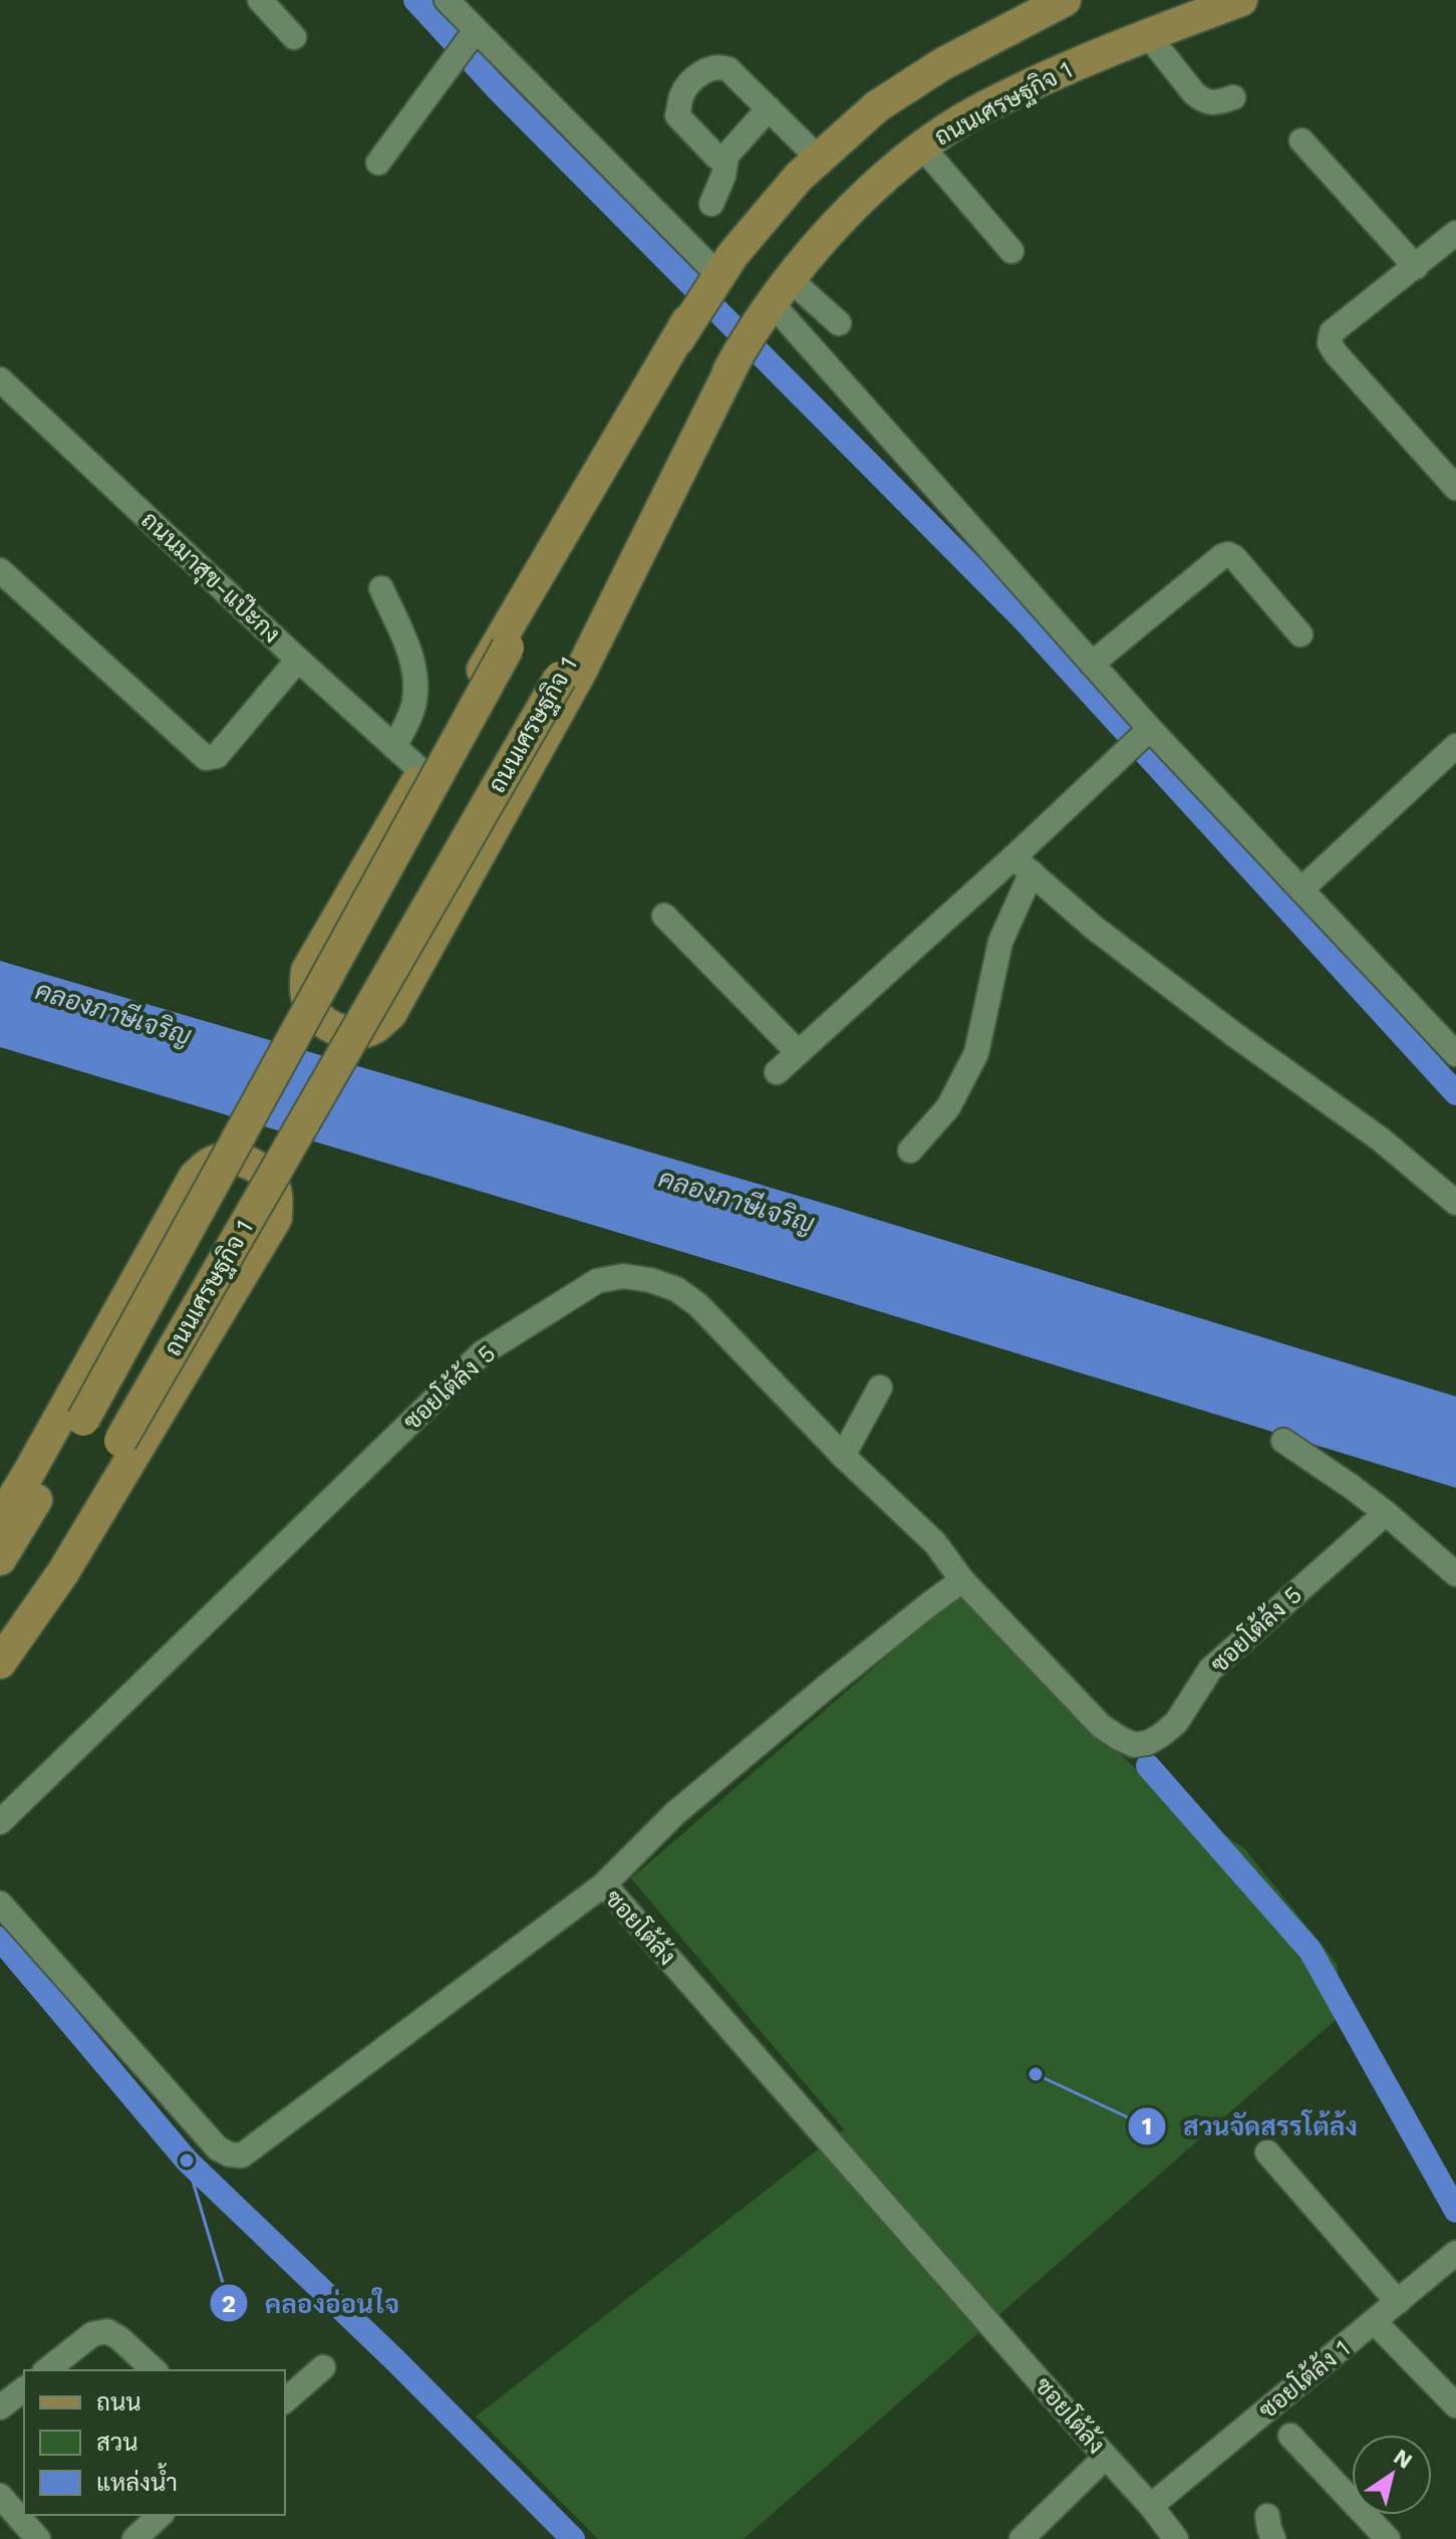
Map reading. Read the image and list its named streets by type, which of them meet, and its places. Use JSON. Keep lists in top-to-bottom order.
{
  "streets": {
    "main road": ["ถนนเศรษฐกิจ 1"],
    "street": [
      "ถนนมาสุข-แป๊ะกง",
      "ซอยโต้ล้ง 5",
      "ซอยโต้ล้ง",
      "ซอยโต้ล้ง 1"
    ]
  },
  "crossings": [
    ["ซอยโต้ล้ง", "ซอยโต้ล้ง 1"]
  ],
  "water": ["คลองภาษีเจริญ"],
  "places": ["สวนจัดสรรโต้ล้ง", "คลองอ่อนใจ"],
  "legend": ["ถนน", "สวน", "แหล่งน้ำ"],
  "north": "top right"
}
